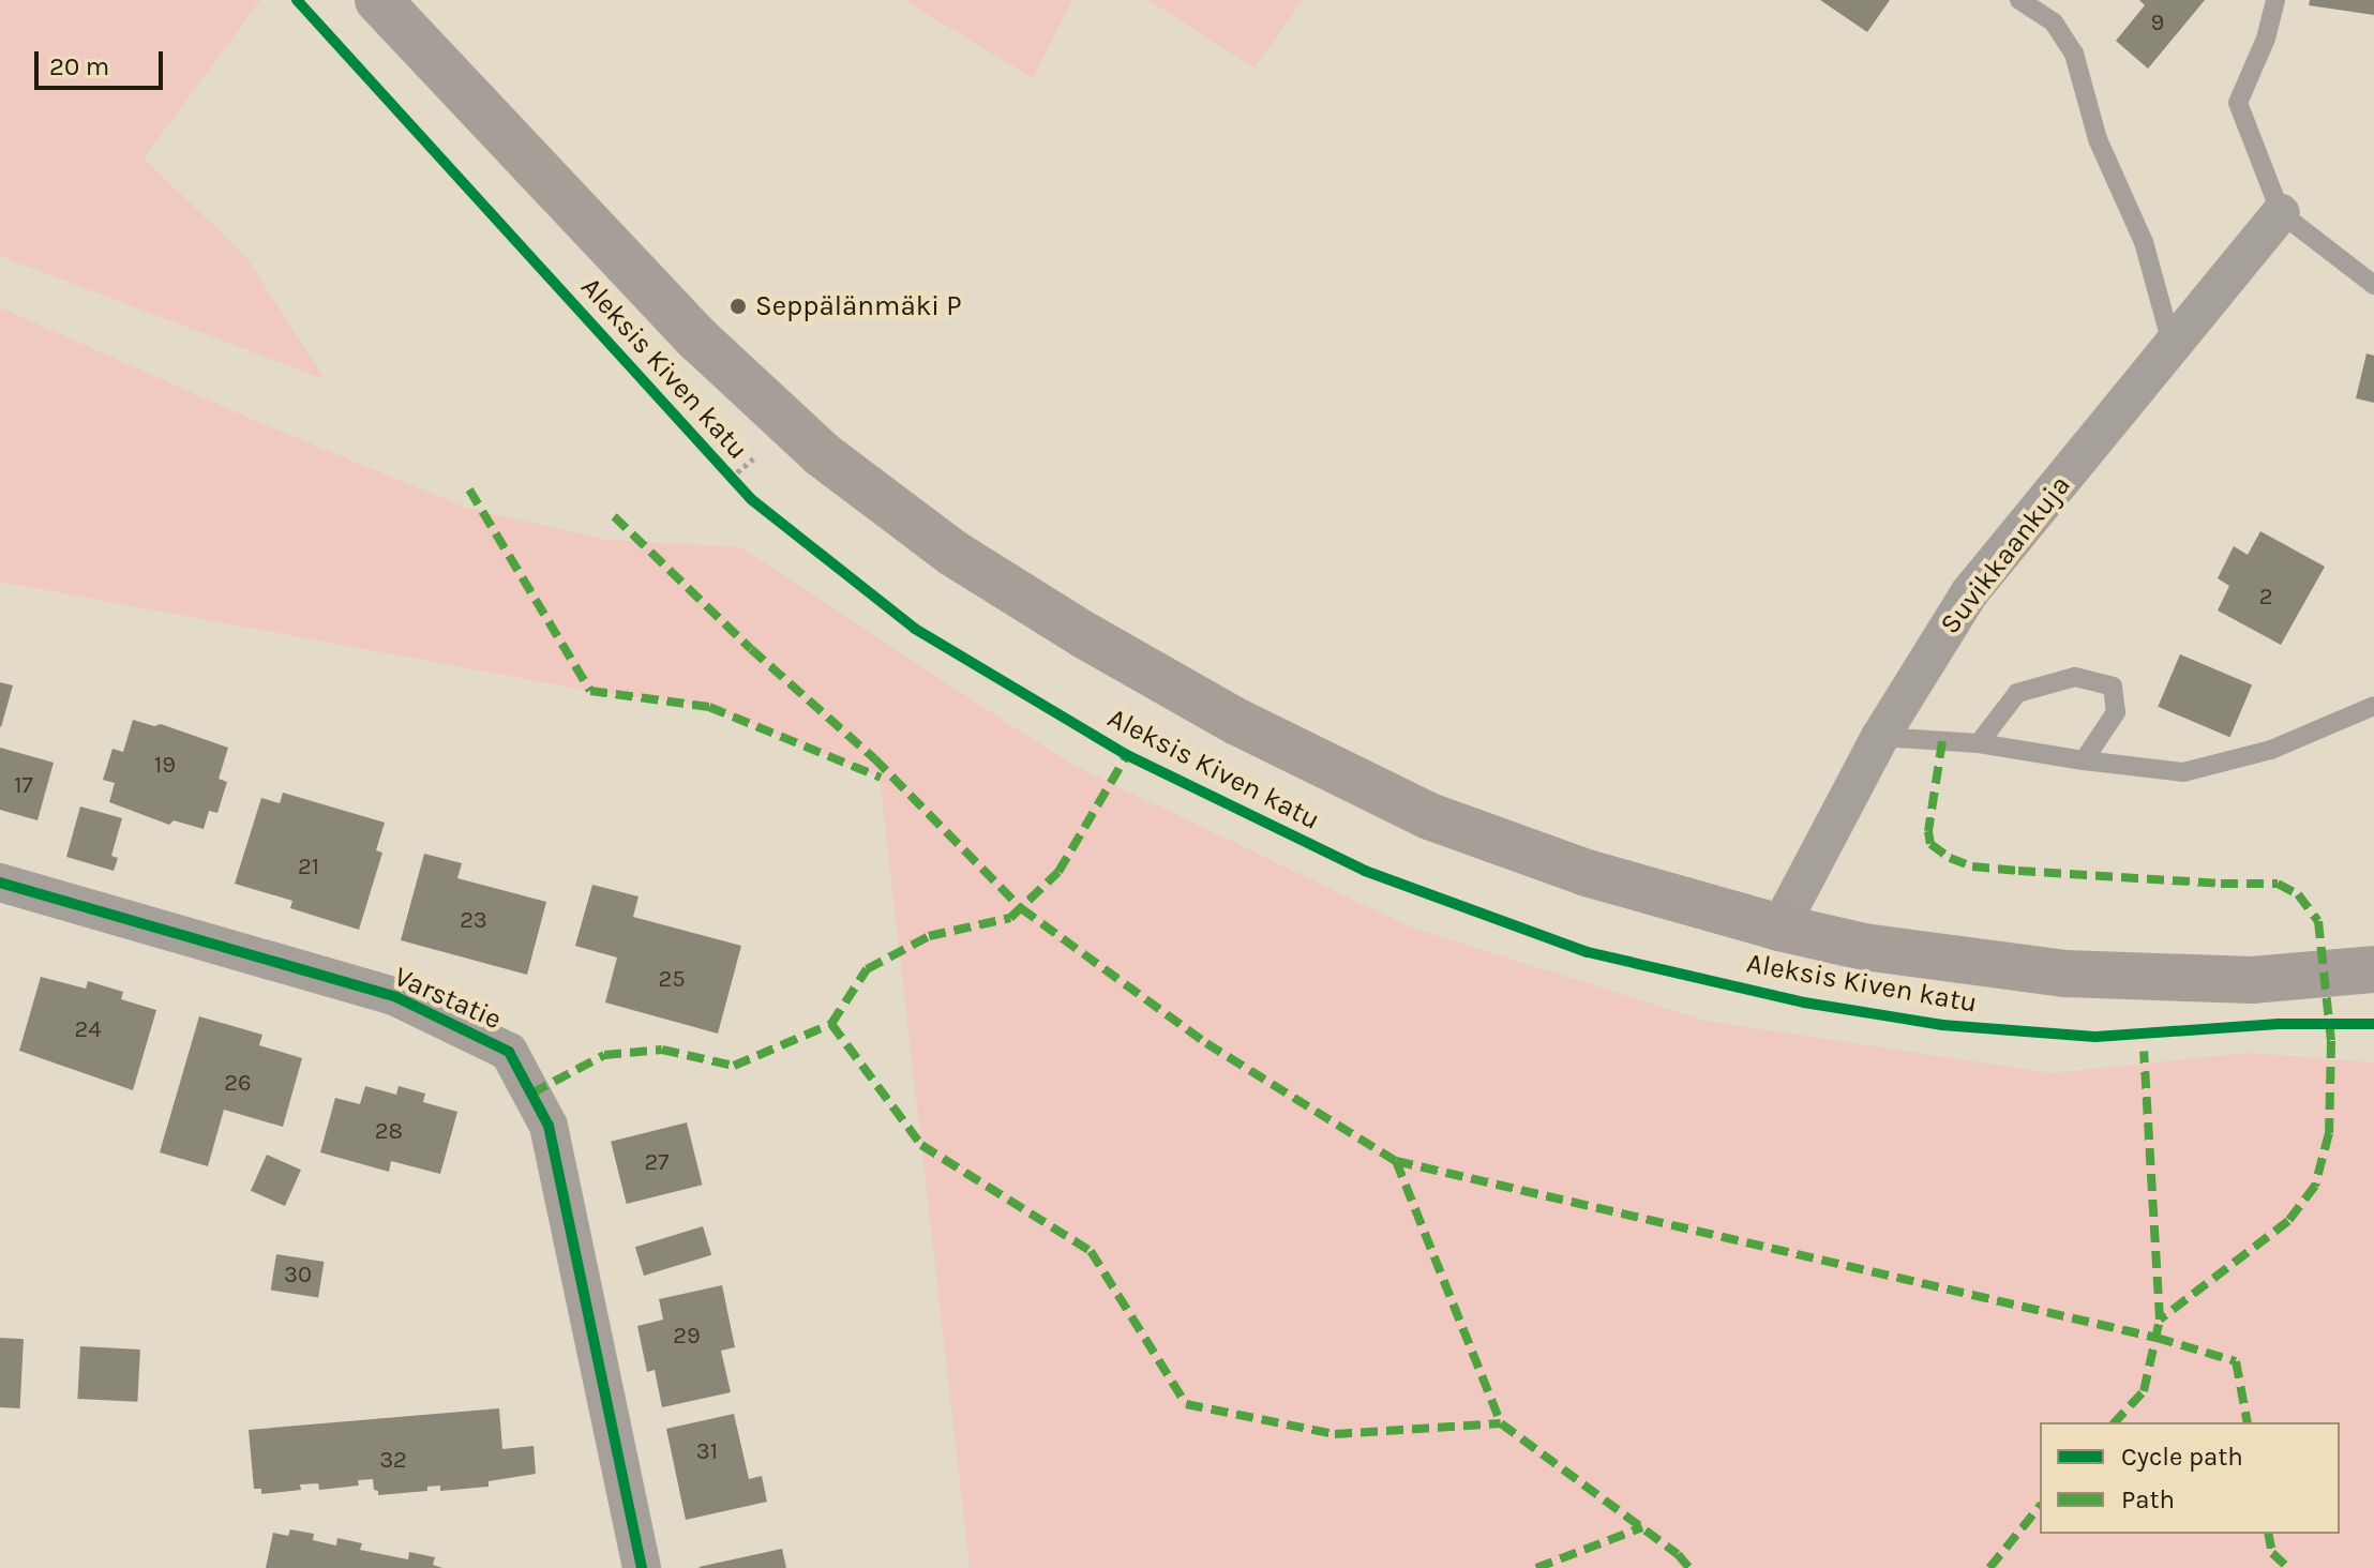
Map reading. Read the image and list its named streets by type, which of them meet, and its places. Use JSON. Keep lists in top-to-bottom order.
{
  "streets": {
    "main road": ["Aleksis Kiven katu"],
    "street": ["Suvikkaankuja", "Varstatie"]
  },
  "crossings": [
    ["Aleksis Kiven katu", "Suvikkaankuja"]
  ],
  "places": ["Seppälänmäki P"],
  "house_numbers": [
    "9",
    "2",
    "19",
    "17",
    "21",
    "23",
    "25",
    "24",
    "26",
    "28",
    "27",
    "30",
    "29",
    "31",
    "32"
  ],
  "legend": ["Cycle path", "Path"],
  "scale_bar": "20 m"
}
